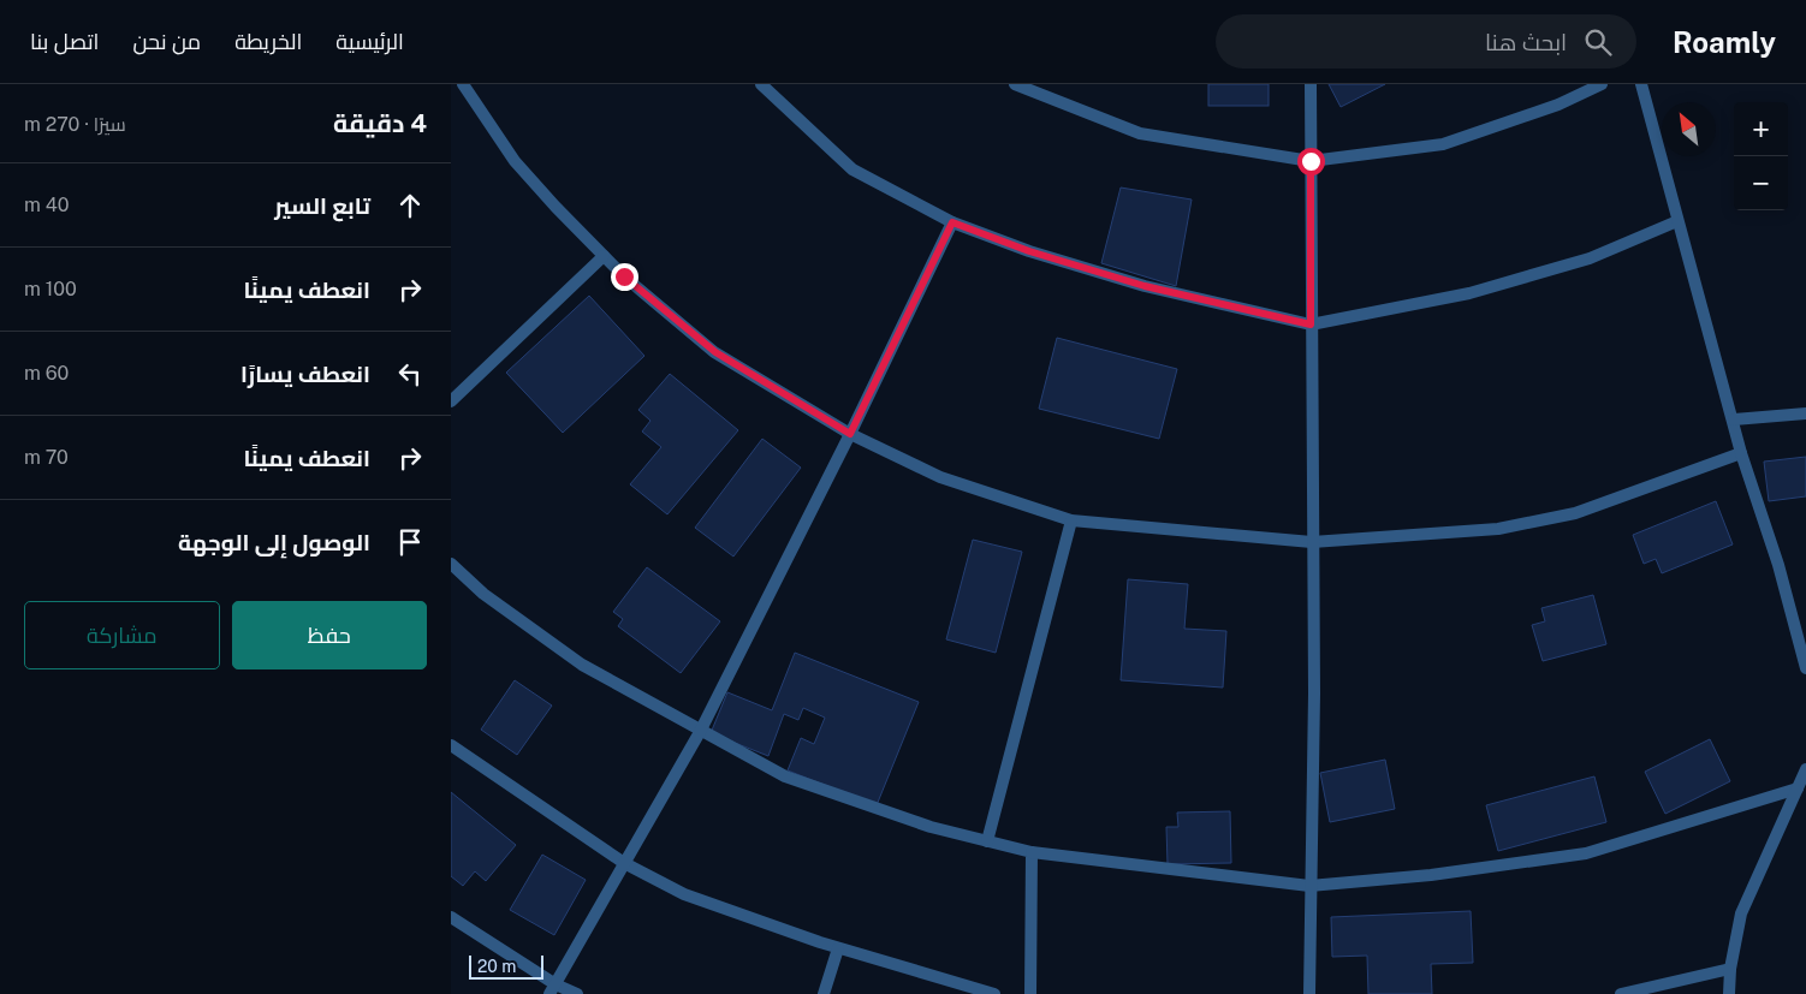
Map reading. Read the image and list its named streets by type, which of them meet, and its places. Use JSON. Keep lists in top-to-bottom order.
{
  "scale_bar": "20 m",
  "north": "top left",
  "page": {
    "header": "Roamly",
    "search": "ابحث هنا",
    "nav": [
      "الرئيسية",
      "الخريطة",
      "من نحن",
      "اتصل بنا"
    ],
    "heading": ["4 دقيقة", "سيرًا · 270 m"],
    "map_buttons": ["+", "−"],
    "list": [
      ["تابع السير", "40 m"],
      ["انعطف يمينًا", "100 m"],
      ["انعطف يسارًا", "60 m"],
      ["انعطف يمينًا", "70 m"],
      "الوصول إلى الوجهة"
    ],
    "buttons": ["حفظ", "مشاركة"],
    "scale": "20 m"
  }
}
